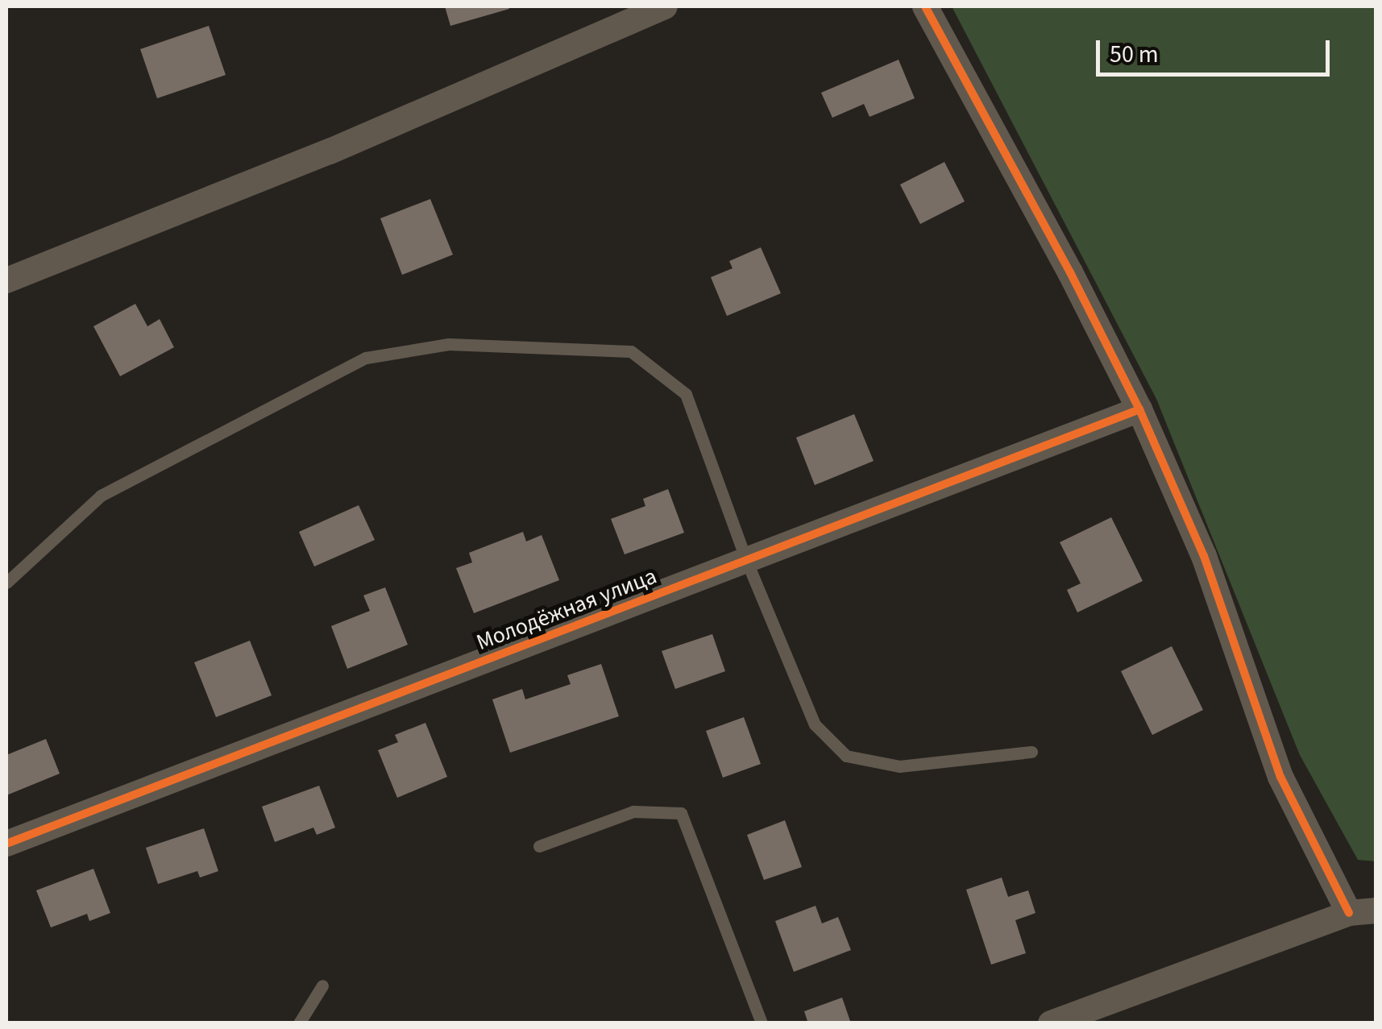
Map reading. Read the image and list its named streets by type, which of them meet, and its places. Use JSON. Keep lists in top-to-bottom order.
{
  "streets": {
    "street": ["Молодёжная улица"]
  },
  "scale_bar": "50 m"
}
